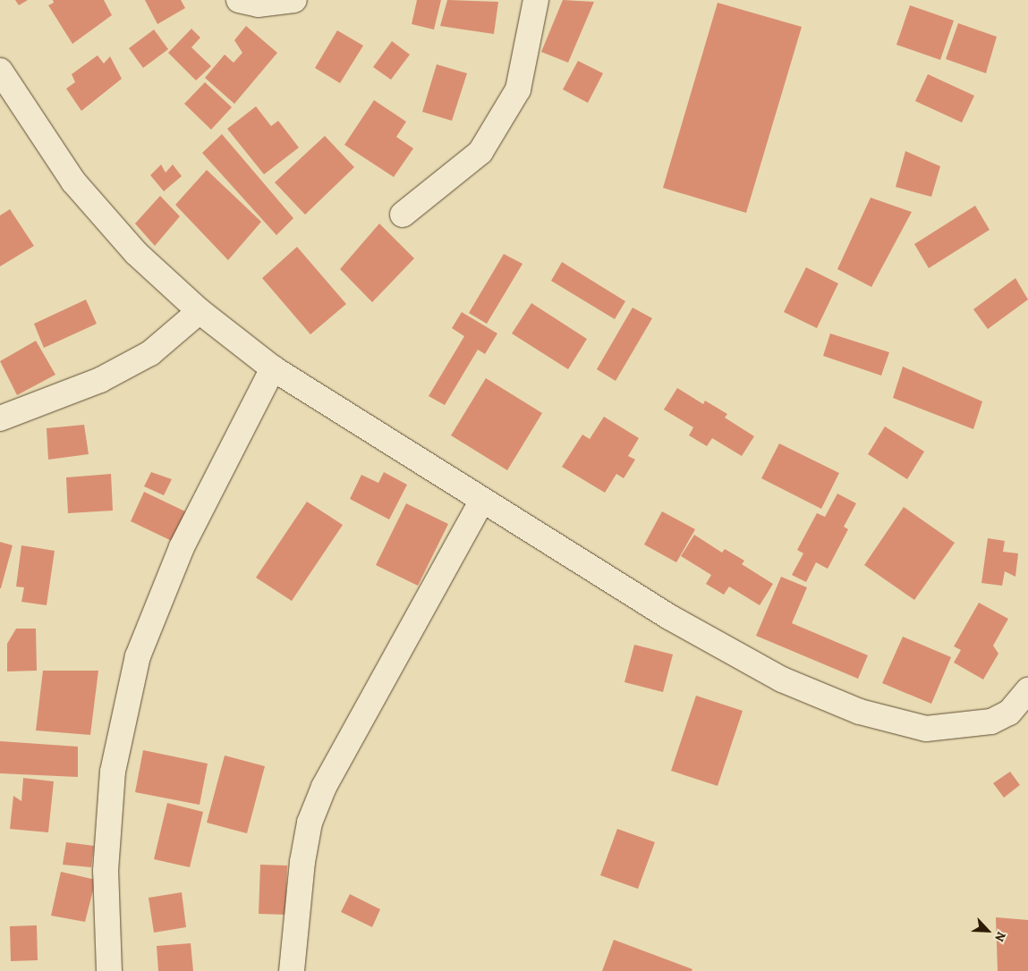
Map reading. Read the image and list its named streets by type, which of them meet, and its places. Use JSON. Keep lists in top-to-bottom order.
{
  "north": "bottom right"
}
